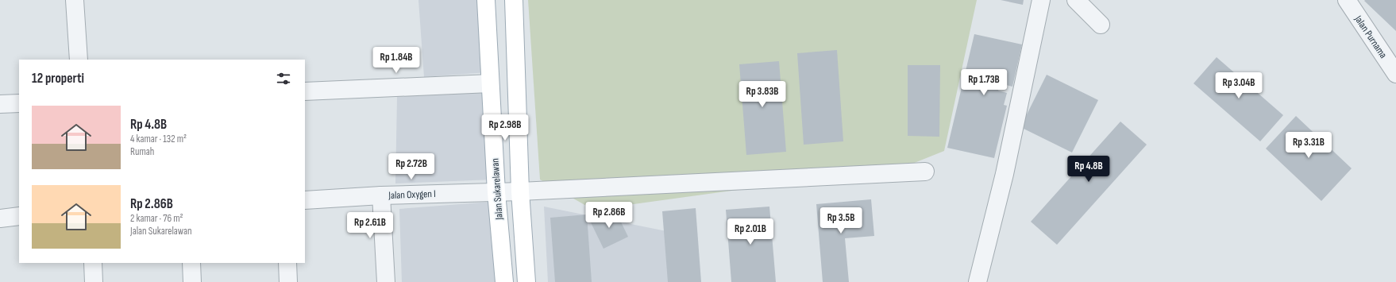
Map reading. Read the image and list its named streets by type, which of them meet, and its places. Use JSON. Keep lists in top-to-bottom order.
{
  "streets": {
    "main road": ["Jalan Sukarelawan"],
    "street": ["Jalan Purnama", "Jalan Oxygen I"]
  },
  "crossings": [
    ["Jalan Sukarelawan", "Jalan Oxygen I"]
  ],
  "page": {
    "price": [
      "Rp 1.84B",
      "Rp 1.73B",
      "Rp 3.04B",
      "Rp 3.83B",
      "Rp 2.98B",
      "Rp 3.31B",
      "Rp 2.72B",
      "Rp 4.8B",
      "Rp 2.86B",
      "Rp 3.5B",
      "Rp 2.61B",
      "Rp 2.01B"
    ],
    "heading": "12 properti",
    "list": [
      {
        "name": "Rp 4.8B",
        "note": "4 kamar · 132 m² · Rumah"
      },
      {
        "name": "Rp 2.86B",
        "note": "2 kamar · 76 m² · Jalan Sukarelawan"
      }
    ]
  }
}
